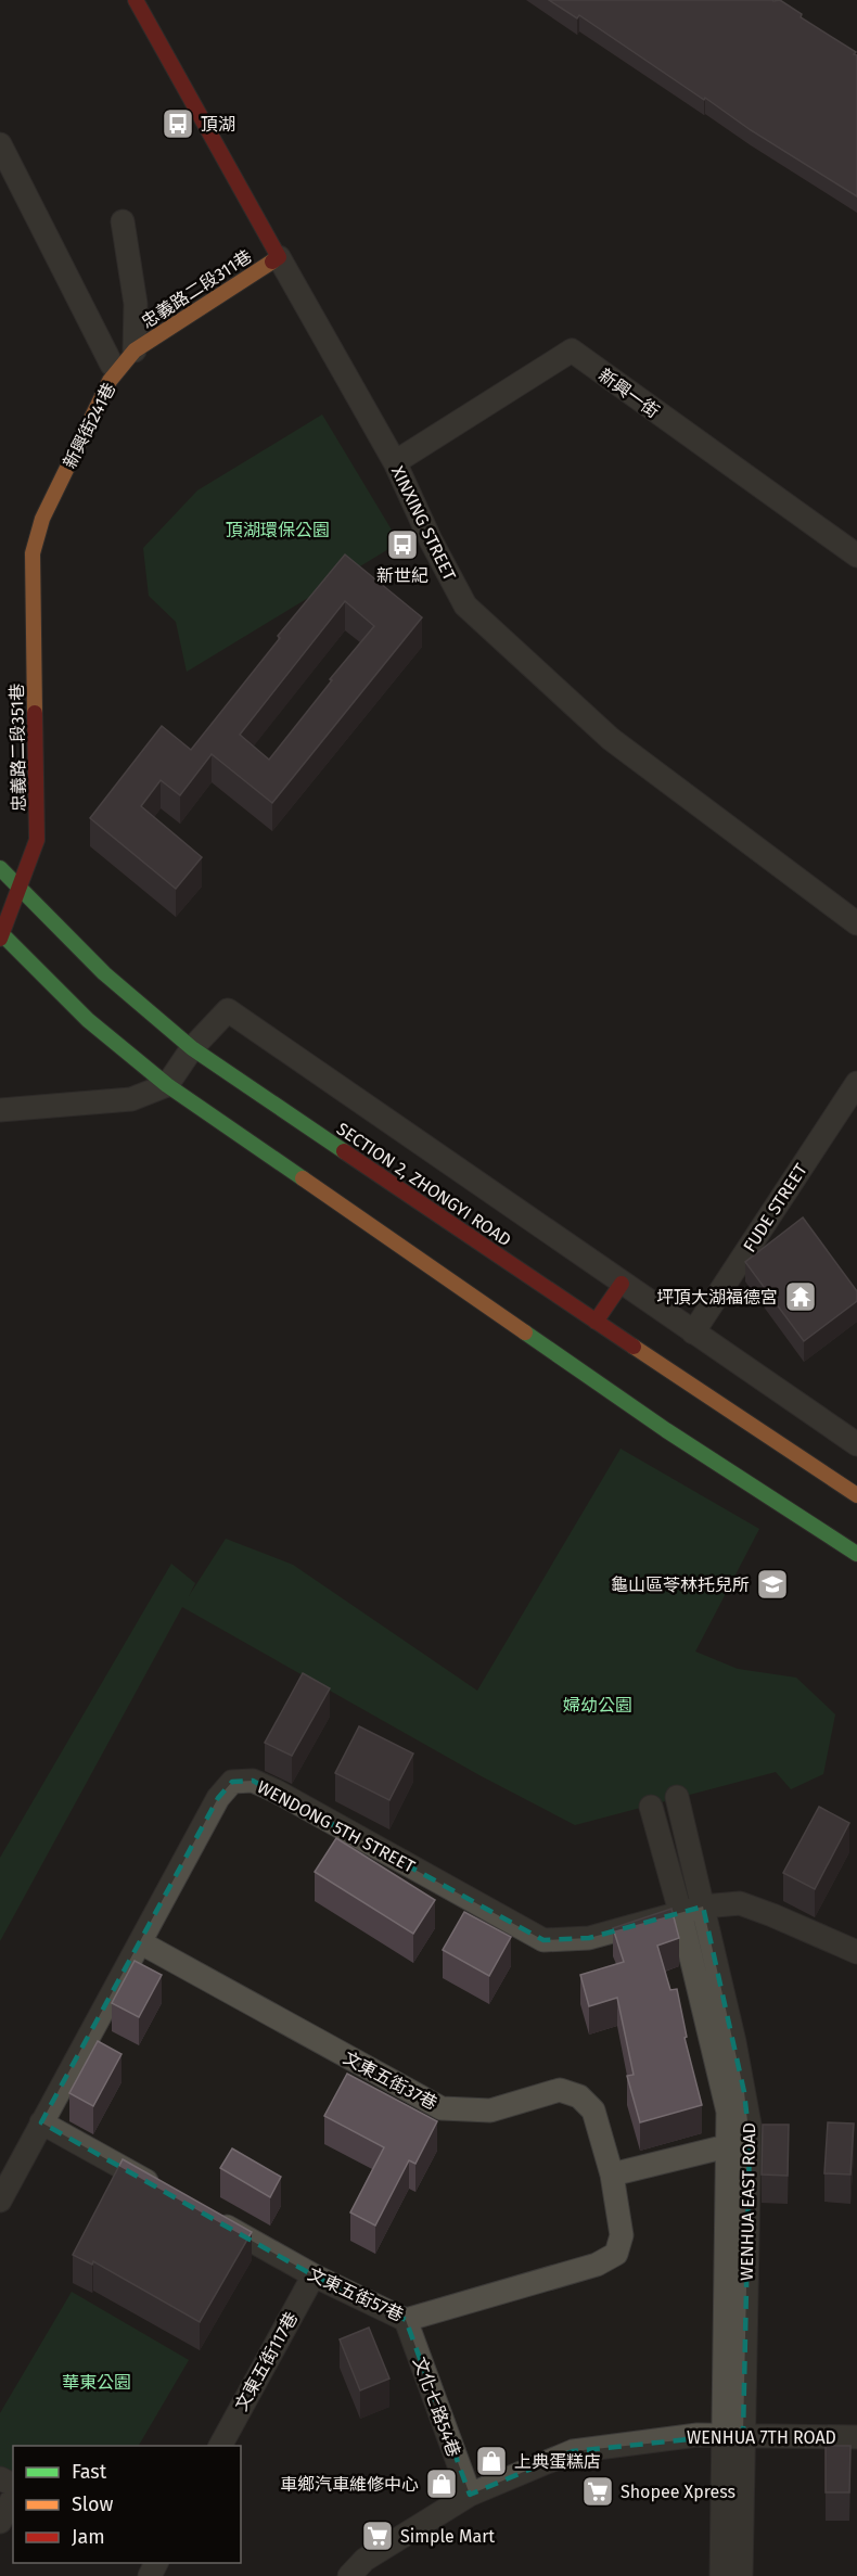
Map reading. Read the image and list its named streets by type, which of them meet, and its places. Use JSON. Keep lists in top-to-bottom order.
{
  "streets": {
    "main road": [
      "忠義路二段311巷",
      "新興街241巷",
      "XINXING STREET",
      "忠義路二段351巷",
      "SECTION 2, ZHONGYI ROAD"
    ],
    "street": [
      "新興一街",
      "FUDE STREET",
      "WENDONG 5TH STREET",
      "文東五街37巷",
      "WENHUA EAST ROAD",
      "文東五街57巷",
      "文東五街117巷",
      "文化七路54巷",
      "WENHUA 7TH ROAD"
    ]
  },
  "crossings": [
    ["忠義路二段311巷", "新興街241巷"],
    ["忠義路二段311巷", "XINXING STREET"],
    ["新興一街", "XINXING STREET"],
    ["新興街241巷", "忠義路二段351巷"],
    ["忠義路二段351巷", "SECTION 2, ZHONGYI ROAD"],
    ["WENDONG 5TH STREET", "文東五街37巷"],
    ["WENDONG 5TH STREET", "WENHUA EAST ROAD"],
    ["文東五街37巷", "文東五街57巷"],
    ["WENHUA EAST ROAD", "WENHUA 7TH ROAD"],
    ["文東五街57巷", "文東五街117巷"],
    ["文東五街57巷", "文化七路54巷"],
    ["文化七路54巷", "WENHUA 7TH ROAD"]
  ],
  "parks": ["頂湖環保公園", "婦幼公園", "華東公園"],
  "places": {
    "bus stop": ["頂湖", "新世紀"],
    "temple": ["坪頂大湖福德宮"],
    "school or university": ["龜山區苓林托兒所"],
    "shop": ["上典蛋糕店", "車鄉汽車維修中心"],
    "supermarket": ["Shopee Xpress", "Simple Mart"]
  },
  "legend": ["Fast", "Slow", "Jam"]
}
